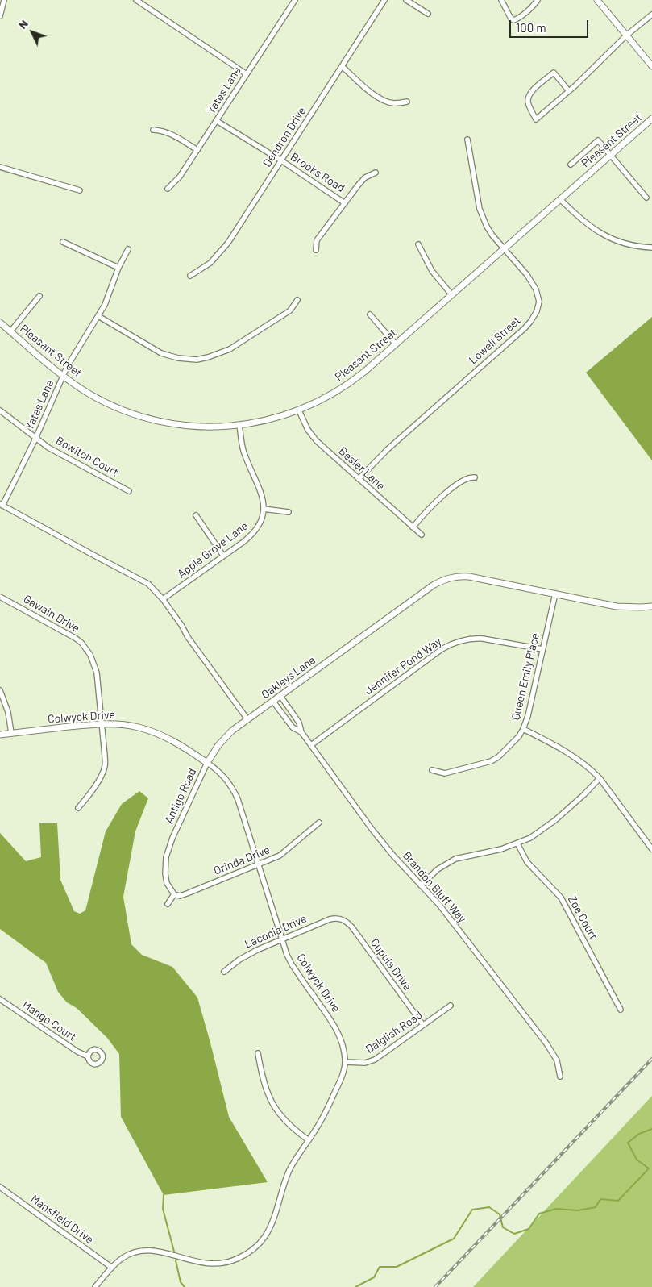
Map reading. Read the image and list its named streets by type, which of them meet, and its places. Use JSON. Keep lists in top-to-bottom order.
{
  "streets": {
    "street": [
      "Yates Lane",
      "Dendron Drive",
      "Pleasant Street",
      "Brooks Road",
      "Lowell Street",
      "Bowitch Court",
      "Besler Lane",
      "Apple Grove Lane",
      "Gawain Drive",
      "Jennifer Pond Way",
      "Queen Emily Place",
      "Oakleys Lane",
      "Colwyck Drive",
      "Antigo Road",
      "Orinda Drive",
      "Brandon Bluff Way",
      "Zoe Court",
      "Laconia Drive",
      "Cupula Drive",
      "Mango Court",
      "Dalglish Road",
      "Mansfield Drive"
    ]
  },
  "crossings": [
    ["Yates Lane", "Pleasant Street"],
    ["Yates Lane", "Brooks Road"],
    ["Yates Lane", "Bowitch Court"],
    ["Dendron Drive", "Brooks Road"],
    ["Pleasant Street", "Lowell Street"],
    ["Pleasant Street", "Besler Lane"],
    ["Lowell Street", "Besler Lane"],
    ["Gawain Drive", "Colwyck Drive"],
    ["Jennifer Pond Way", "Queen Emily Place"],
    ["Jennifer Pond Way", "Brandon Bluff Way"],
    ["Queen Emily Place", "Oakleys Lane"],
    ["Oakleys Lane", "Antigo Road"],
    ["Oakleys Lane", "Brandon Bluff Way"],
    ["Colwyck Drive", "Antigo Road"],
    ["Colwyck Drive", "Orinda Drive"],
    ["Colwyck Drive", "Laconia Drive"],
    ["Colwyck Drive", "Dalglish Road"],
    ["Colwyck Drive", "Mansfield Drive"],
    ["Antigo Road", "Orinda Drive"],
    ["Laconia Drive", "Cupula Drive"],
    ["Cupula Drive", "Dalglish Road"]
  ],
  "scale_bar": "100 m",
  "north": "top left"
}
